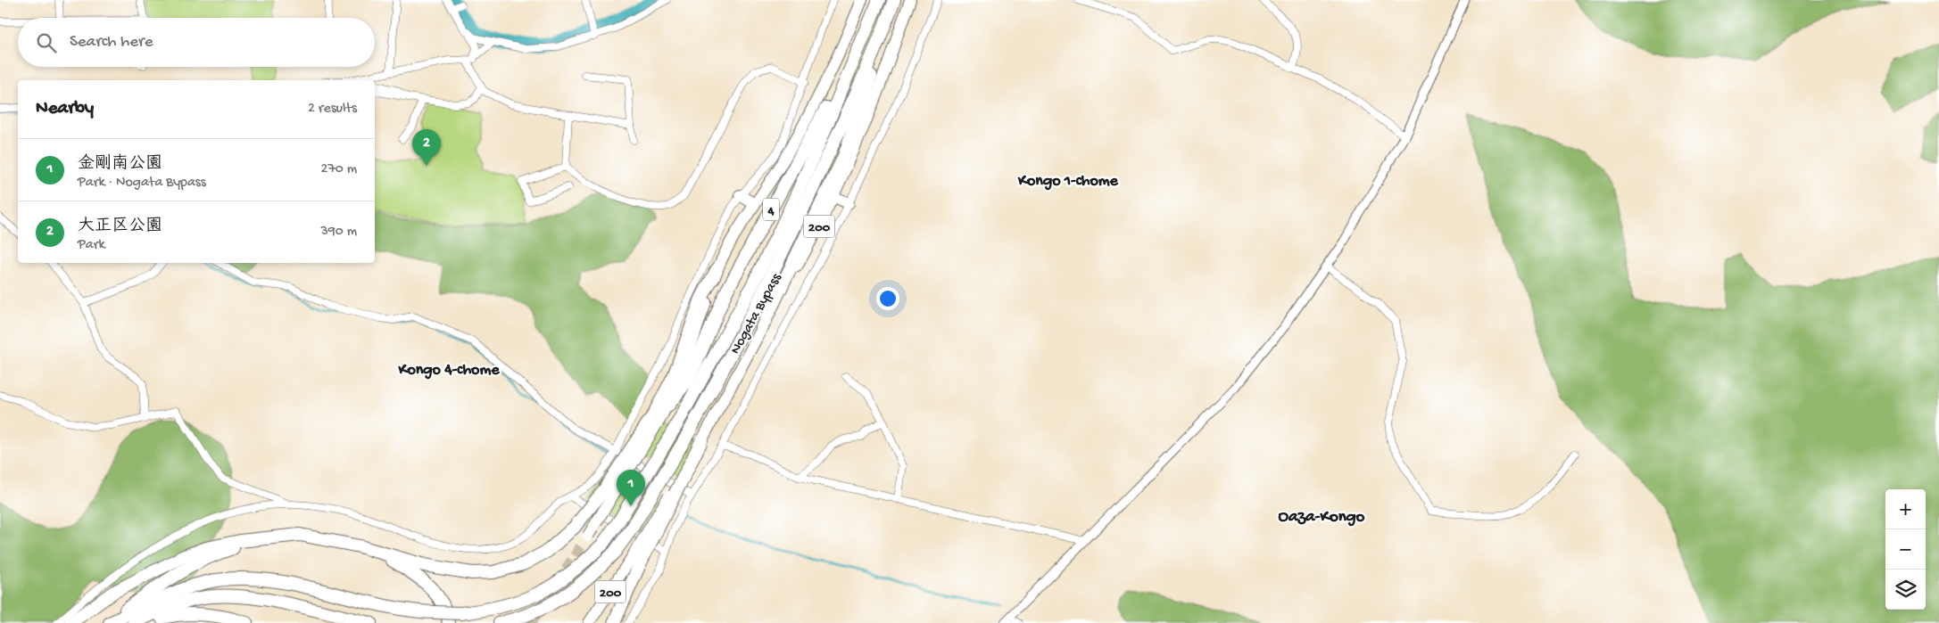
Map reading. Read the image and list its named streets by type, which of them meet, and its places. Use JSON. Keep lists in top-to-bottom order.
{
  "streets": {
    "highway": ["4", "200", "Nogata Bypass"]
  },
  "districts": ["Kongo 1-chome", "Kongo 4-chome", "Oaza-Kongo"],
  "page": {
    "search": "Search here",
    "heading": ["Nearby", "2 results"],
    "pins": ["2", "1"],
    "list": [
      {
        "mark": "1",
        "name": "金剛南公園",
        "note": "Park · Nogata Bypass",
        "value": "270 m"
      },
      {
        "mark": "2",
        "name": "大正区公園",
        "note": "Park",
        "value": "390 m"
      }
    ],
    "map_buttons": ["+", "−"]
  }
}
